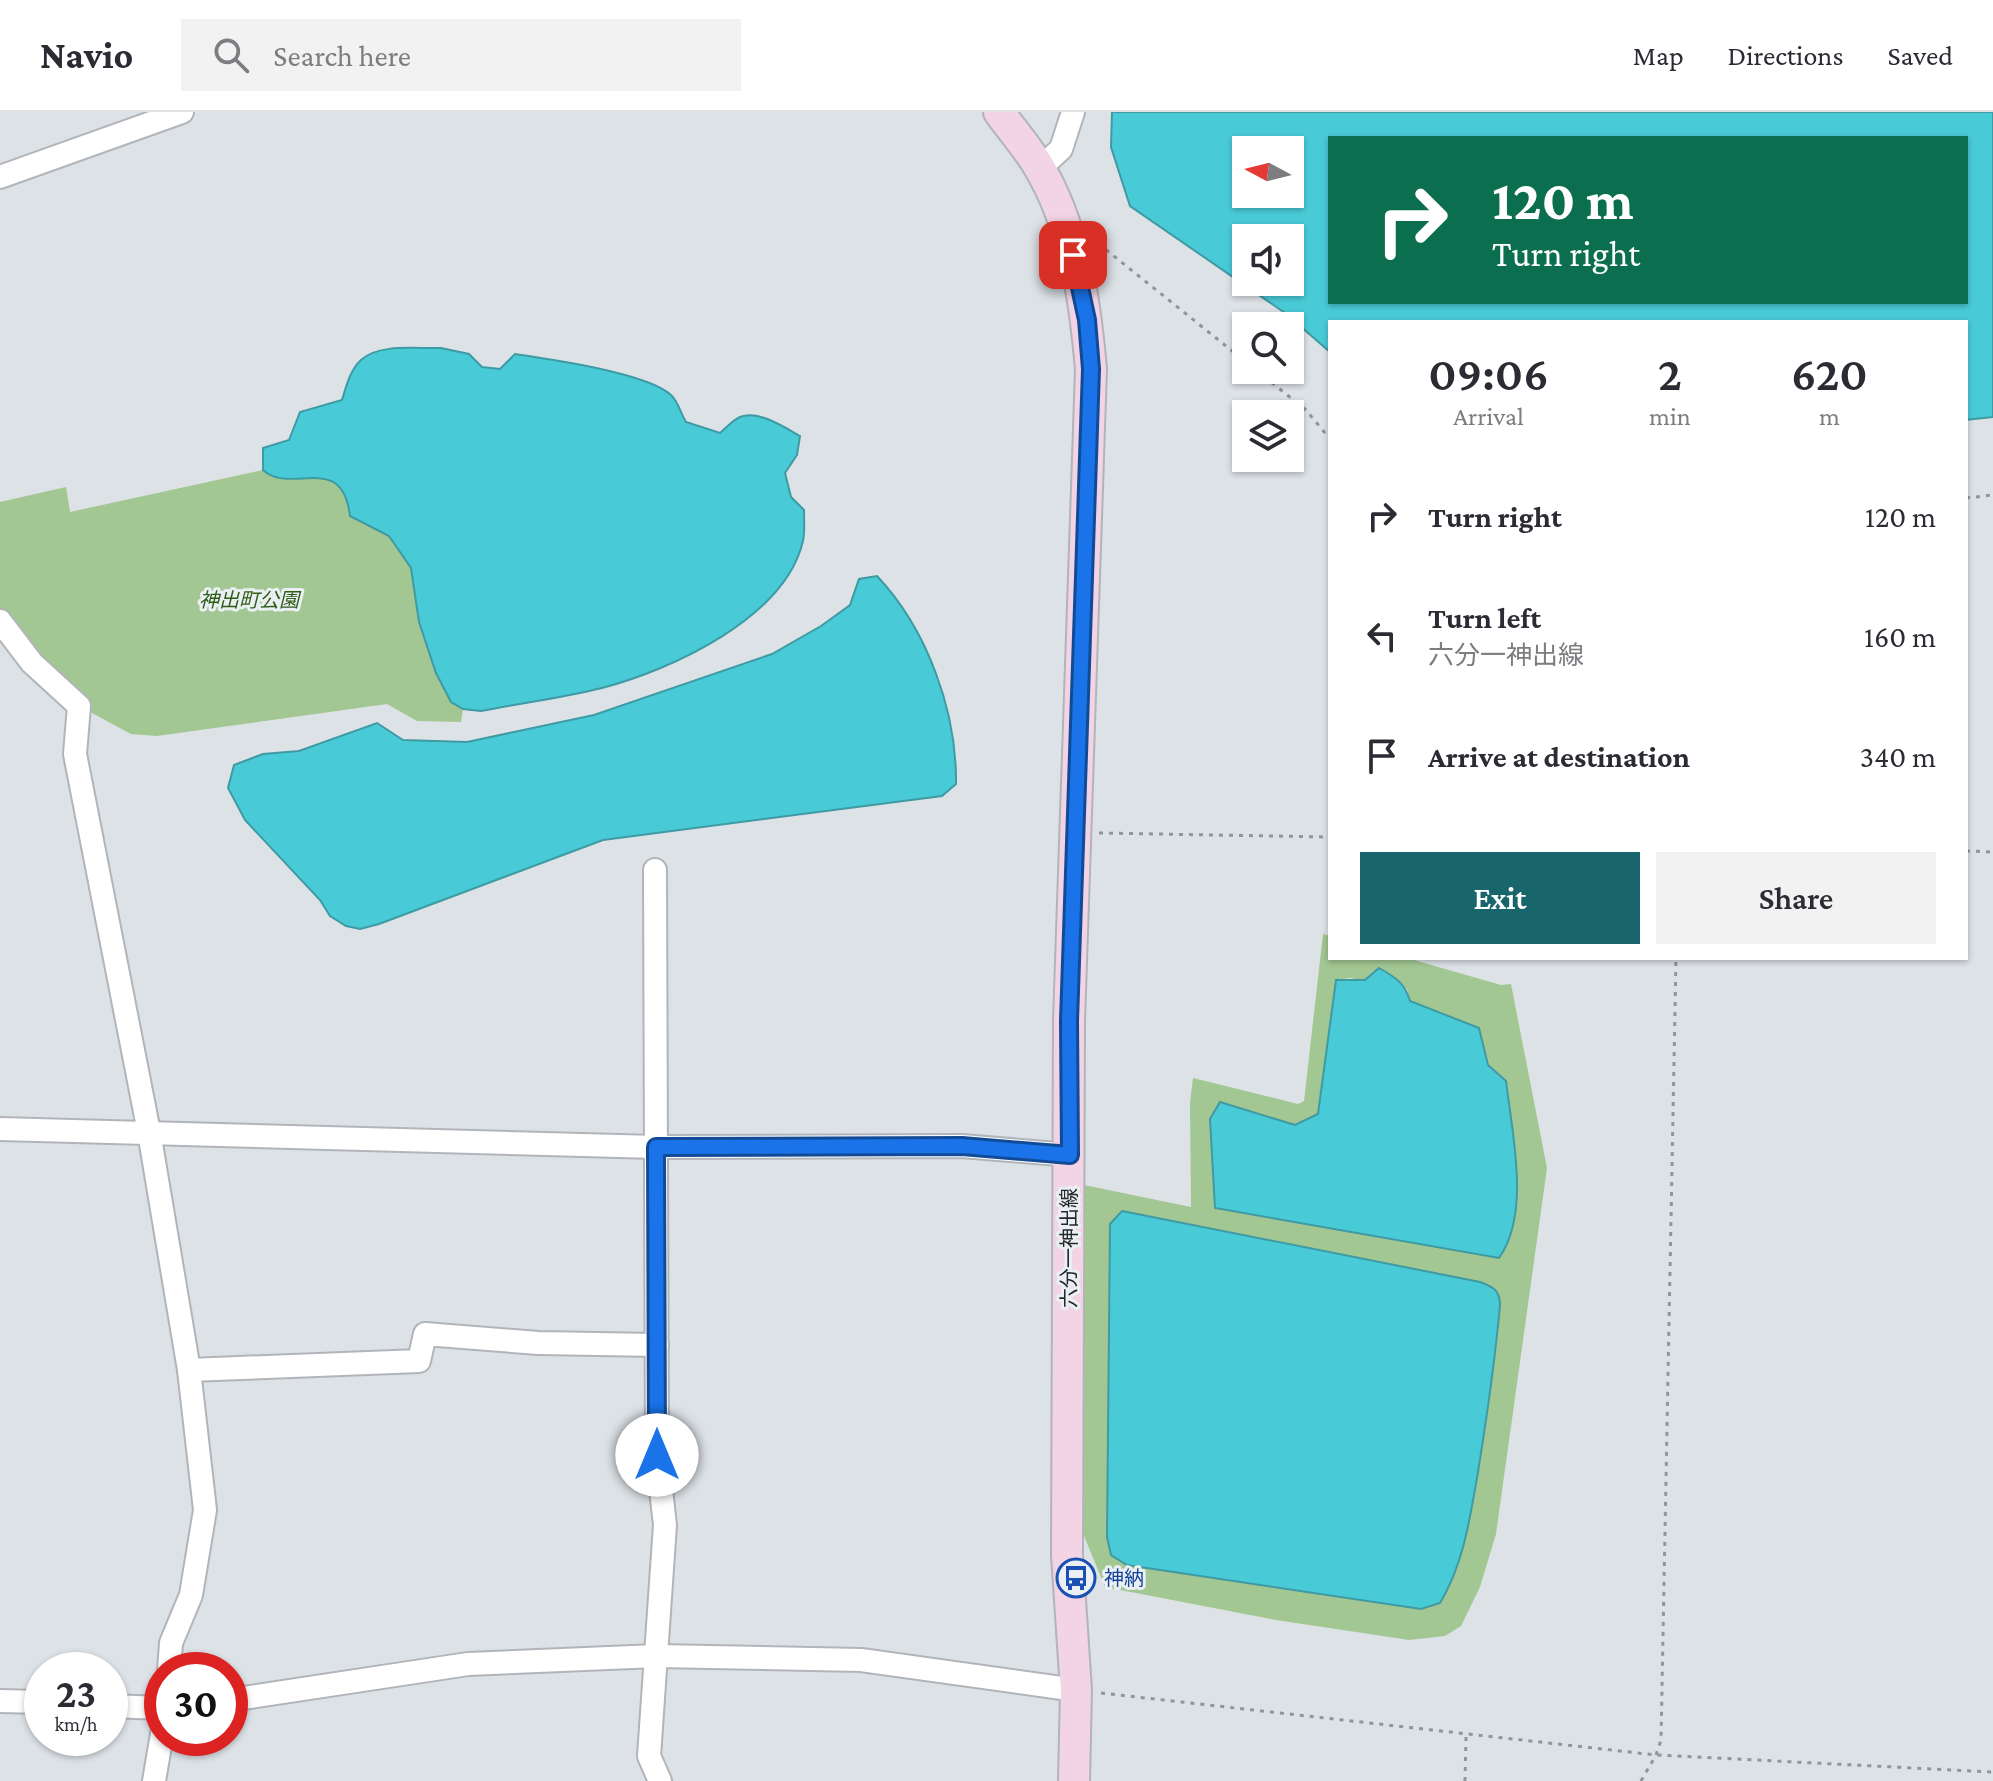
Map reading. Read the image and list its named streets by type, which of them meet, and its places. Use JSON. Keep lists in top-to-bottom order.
{
  "streets": {
    "main road": ["六分一神出線"]
  },
  "parks": ["神出町公園"],
  "places": {
    "bus stop": ["神納"]
  },
  "north": "left",
  "page": {
    "header": "Navio",
    "search": "Search here",
    "nav": ["Map", "Directions", "Saved"],
    "turn": ["120 m", "Turn right"],
    "eta": [
      "09:06",
      "Arrival",
      "2",
      "min",
      "620",
      "m"
    ],
    "list": [
      {
        "name": "Turn right",
        "value": "120 m"
      },
      {
        "name": "Turn left",
        "note": "六分一神出線",
        "value": "160 m"
      },
      {
        "name": "Arrive at destination",
        "value": "340 m"
      }
    ],
    "buttons": ["Exit", "Share"],
    "speed": "23 km/h",
    "limit": "30"
  }
}
